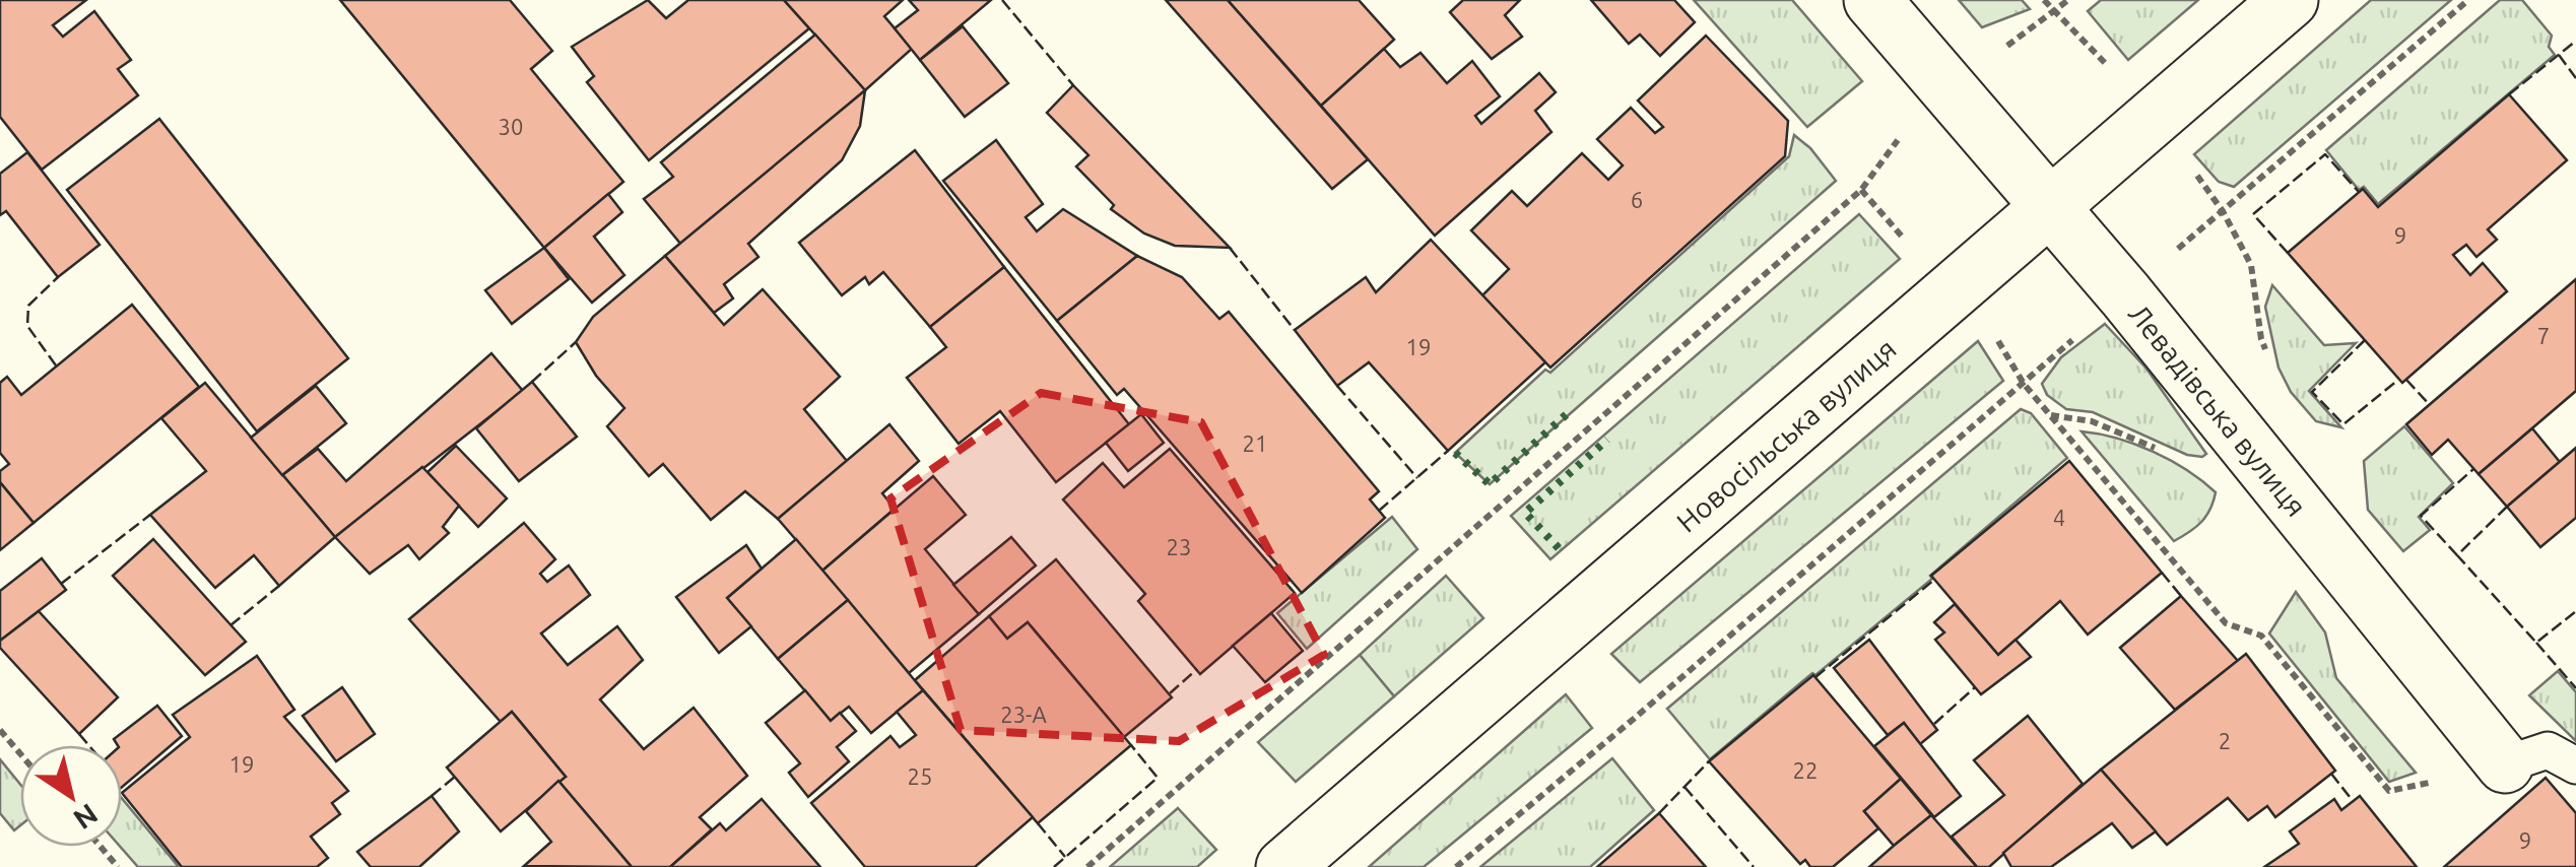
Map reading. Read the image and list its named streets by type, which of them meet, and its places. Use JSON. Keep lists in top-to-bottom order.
{
  "streets": {
    "street": ["Левадівська вулиця", "Новосільська вулиця"]
  },
  "crossings": [
    ["Левадівська вулиця", "Новосільська вулиця"]
  ],
  "house_numbers": [
    "30",
    "6",
    "9",
    "7",
    "19",
    "21",
    "4",
    "23",
    "23-А",
    "2",
    "19",
    "22",
    "25",
    "9"
  ],
  "north": "bottom right"
}
